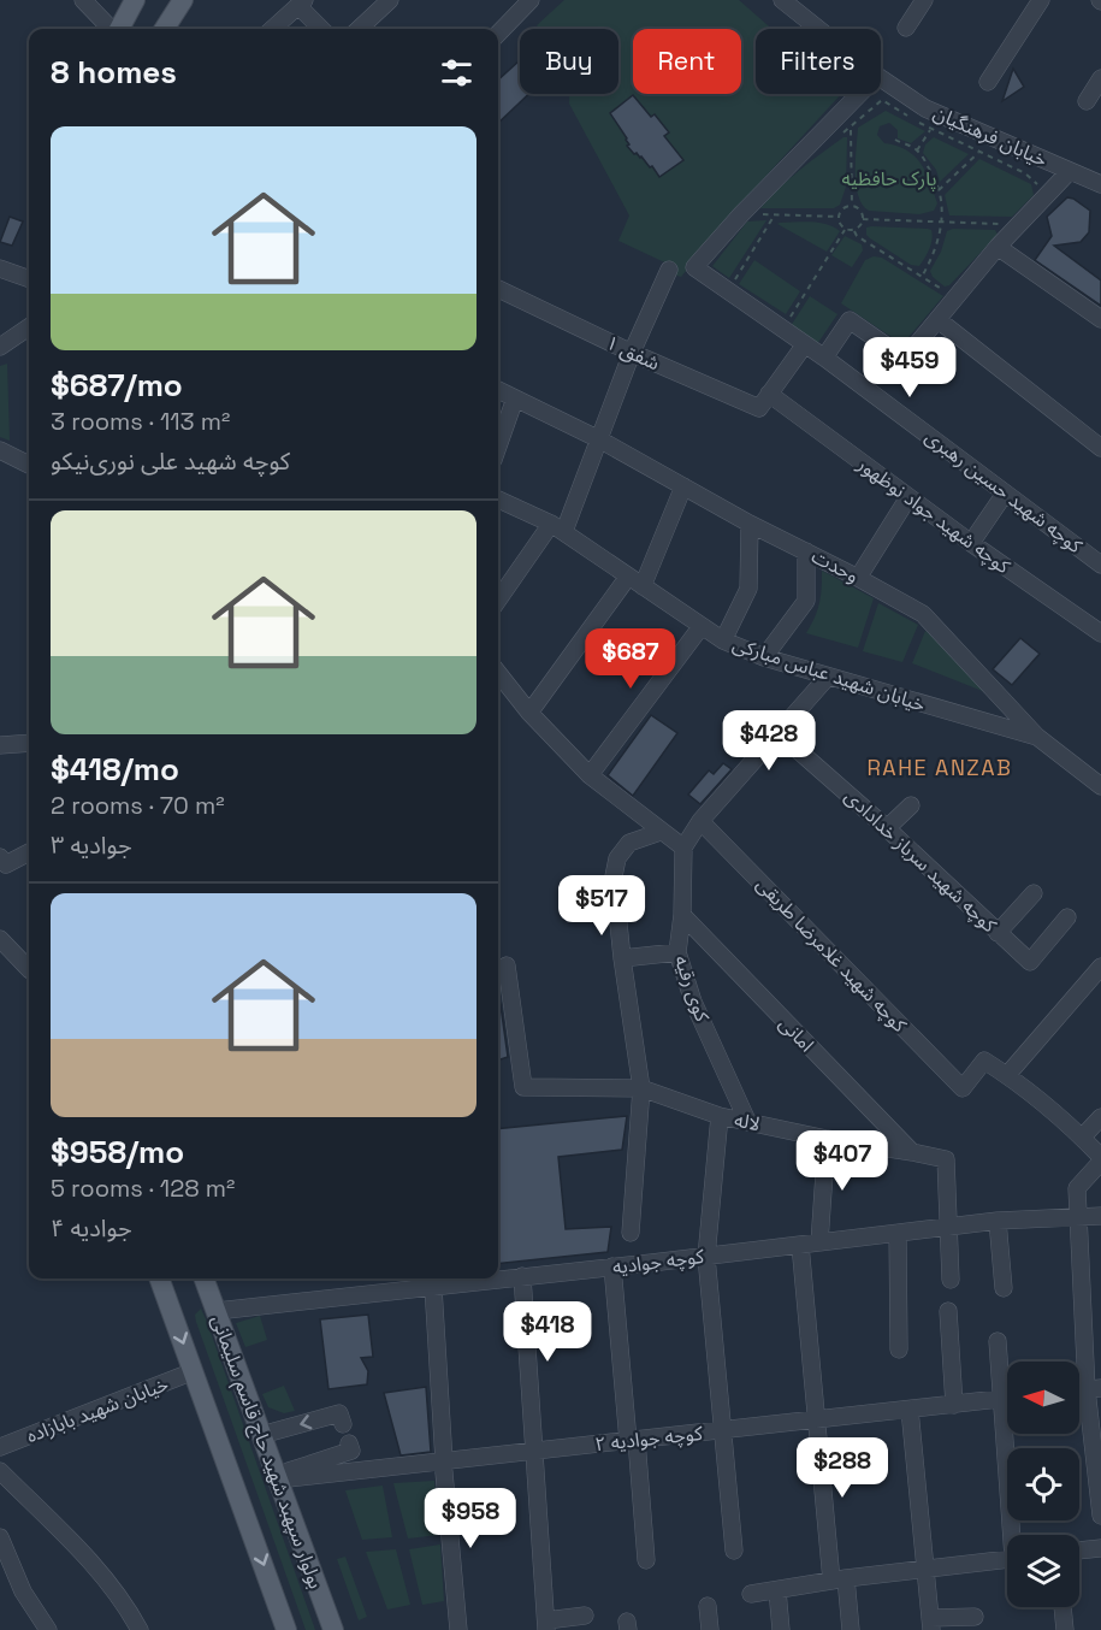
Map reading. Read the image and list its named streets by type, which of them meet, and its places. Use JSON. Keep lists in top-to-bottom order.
{
  "streets": {
    "main road": ["بولوار سپهبد شهید حاج قاسم سلیمانی"],
    "street": [
      "خیابان فرهنگیان",
      "شفق ۱",
      "کوچه شهید حسین رهبری",
      "کوچه شهید جواد نوظهور",
      "وحدت",
      "خیابان شهید عباس مبارکی",
      "کوچه شهید سرباز خدادادی",
      "کوچه شهید غلامرضا طریقی",
      "کوی رقیه",
      "امانی",
      "لاله",
      "کوچه جوادیه",
      "خیابان شهید بابازاده",
      "کوچه جوادیه ۲"
    ]
  },
  "crossings": [
    ["شفق ۱", "کوچه شهید جواد نوظهور"],
    ["وحدت", "خیابان شهید عباس مبارکی"],
    ["کوی رقیه", "امانی"],
    ["کوی رقیه", "لاله"],
    ["امانی", "لاله"],
    ["لاله", "کوچه جوادیه"],
    ["کوچه جوادیه", "بولوار سپهبد شهید حاج قاسم سلیمانی"],
    ["خیابان شهید بابازاده", "بولوار سپهبد شهید حاج قاسم سلیمانی"],
    ["کوچه جوادیه ۲", "بولوار سپهبد شهید حاج قاسم سلیمانی"]
  ],
  "districts": ["RAHE ANZAB"],
  "parks": ["پارک حافظیه"],
  "north": "left",
  "page": {
    "chip": ["Buy", "Rent", "Filters"],
    "heading": "8 homes",
    "list": [
      {
        "name": "$687/mo",
        "note": "3 rooms · 113 m² · کوچه شهید علی نوری‌نیکو"
      },
      {
        "name": "$418/mo",
        "note": "2 rooms · 70 m² · جوادیه ۳"
      },
      {
        "name": "$958/mo",
        "note": "5 rooms · 128 m² · جوادیه ۴"
      }
    ],
    "price": [
      "$459",
      "$687",
      "$428",
      "$517",
      "$407",
      "$418",
      "$288",
      "$958"
    ]
  }
}
